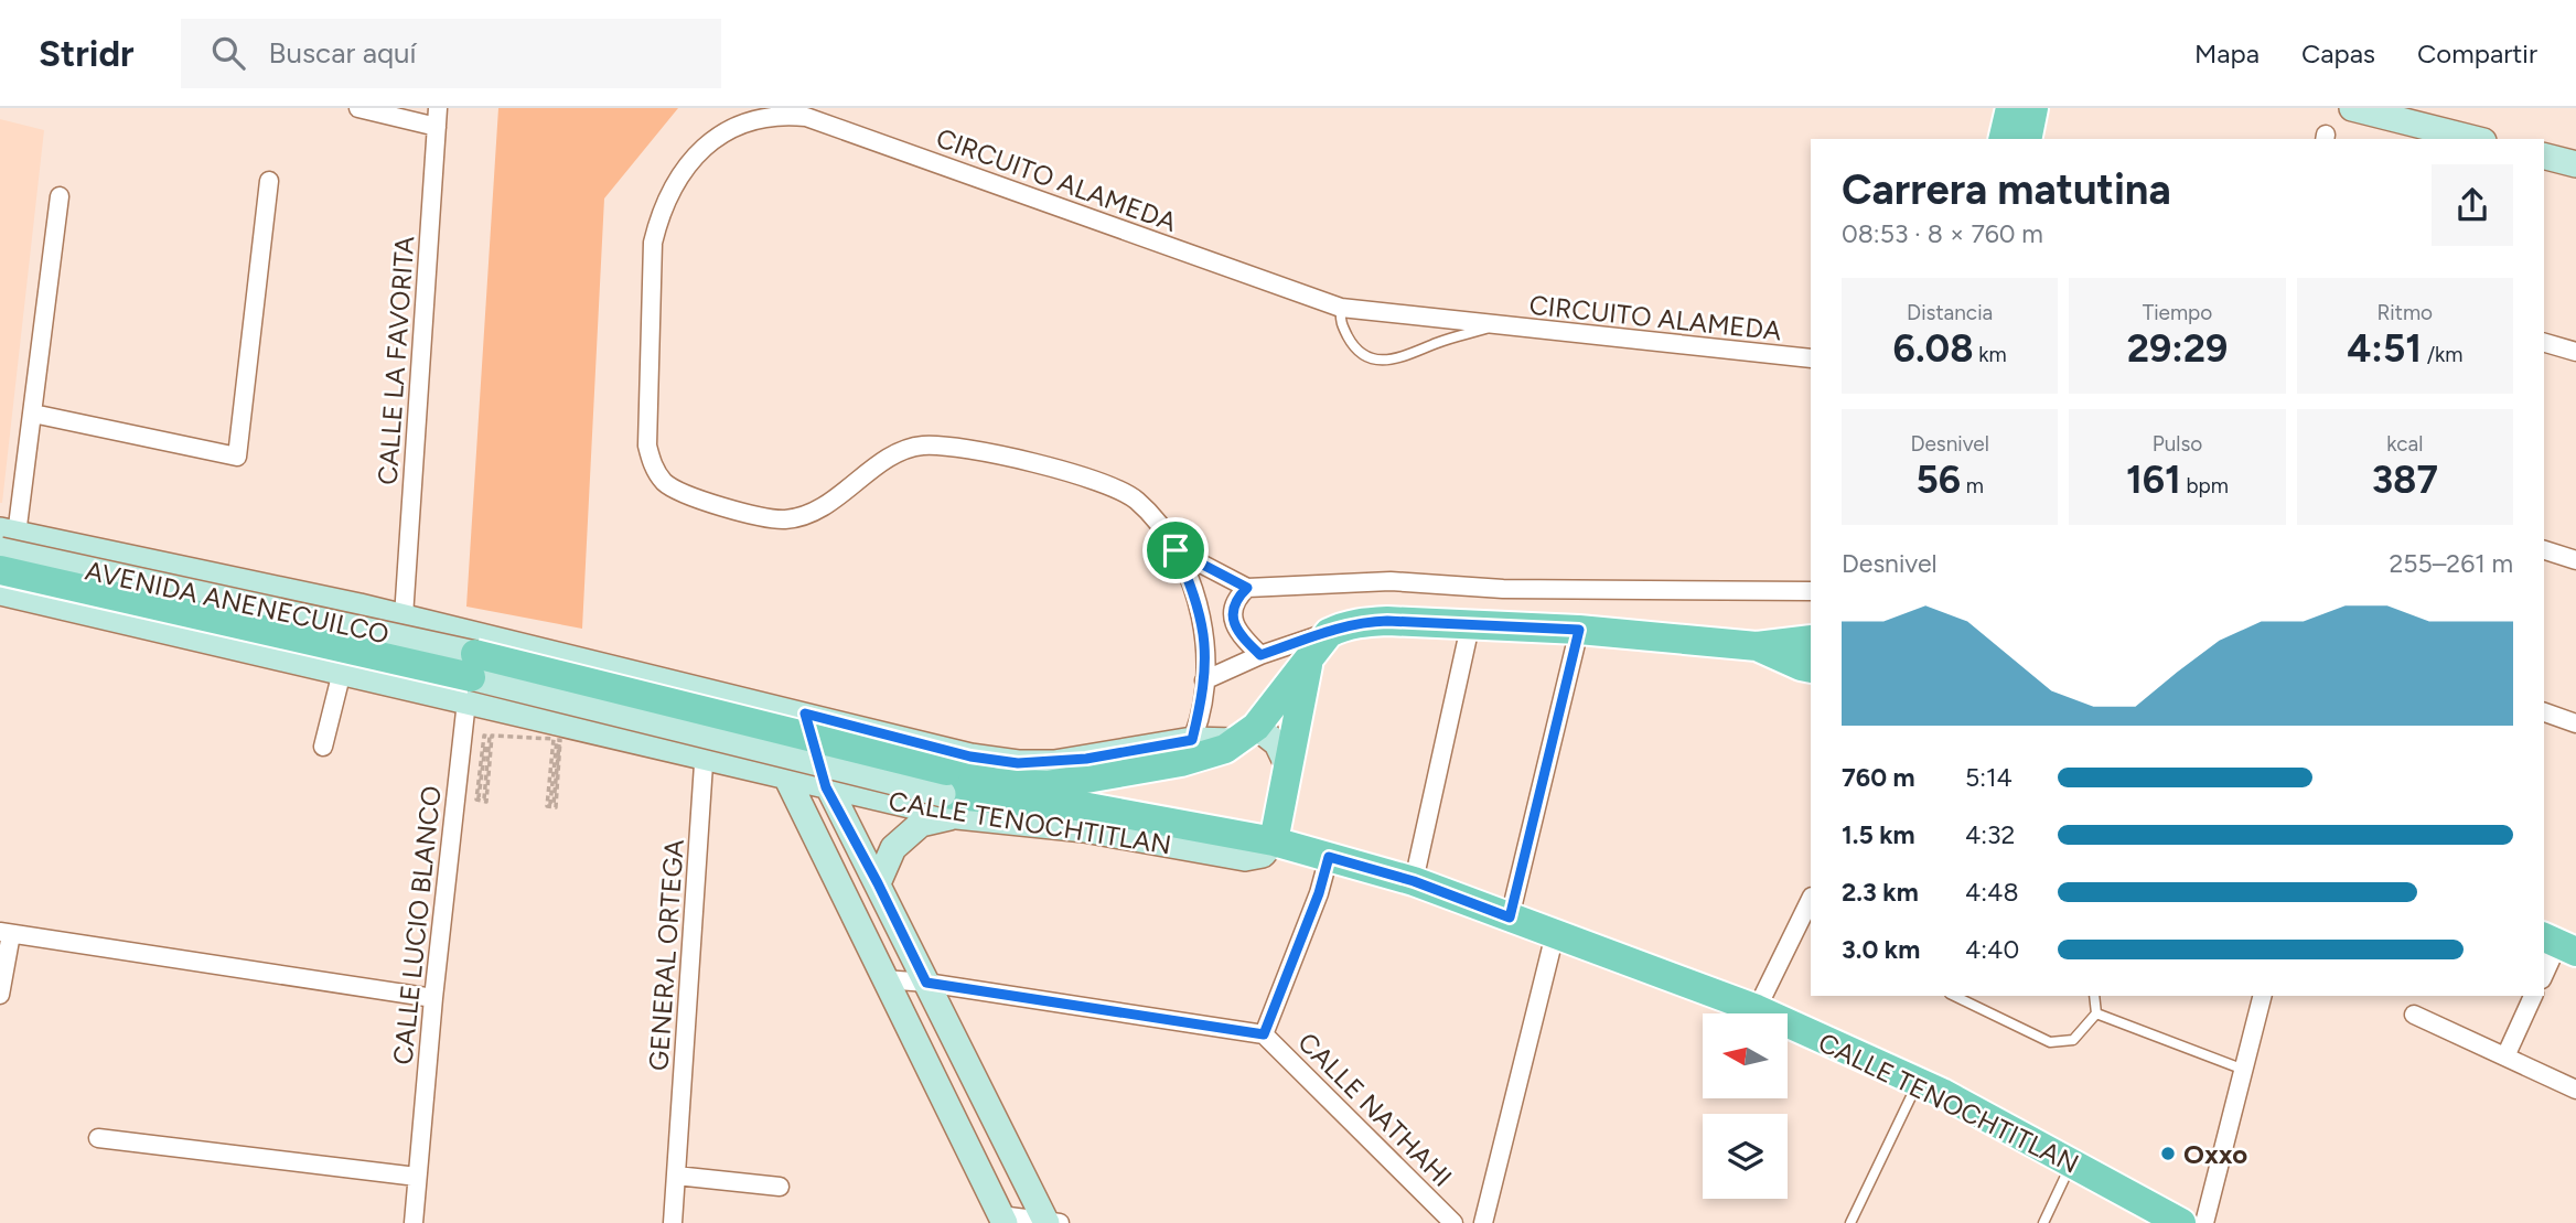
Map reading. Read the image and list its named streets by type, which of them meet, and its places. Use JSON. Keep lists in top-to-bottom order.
{
  "streets": {
    "main road": ["AVENIDA ANENECUILCO", "CALLE TENOCHTITLAN"],
    "street": [
      "CIRCUITO ALAMEDA",
      "CALLE LA FAVORITA",
      "CALLE LUCIO BLANCO",
      "GENERAL ORTEGA",
      "CALLE NATHAHI"
    ]
  },
  "crossings": [
    ["CIRCUITO ALAMEDA", "CALLE TENOCHTITLAN"],
    ["CALLE LA FAVORITA", "AVENIDA ANENECUILCO"],
    ["AVENIDA ANENECUILCO", "CALLE TENOCHTITLAN"],
    ["AVENIDA ANENECUILCO", "CALLE LUCIO BLANCO"],
    ["CALLE TENOCHTITLAN", "CALLE LUCIO BLANCO"],
    ["CALLE TENOCHTITLAN", "GENERAL ORTEGA"],
    ["CALLE TENOCHTITLAN", "CALLE NATHAHI"]
  ],
  "places": ["Oxxo"],
  "north": "left",
  "page": {
    "header": "Stridr",
    "search": "Buscar aquí",
    "nav": ["Mapa", "Capas", "Compartir"],
    "heading": ["Carrera matutina", "08:53 · 8 × 760 m"],
    "stats": [
      ["Distancia", "6.08 km"],
      ["Tiempo", "29:29"],
      ["Ritmo", "4:51 /km"],
      ["Desnivel", "56 m"],
      ["Pulso", "161 bpm"],
      ["kcal", "387"]
    ],
    "chart": ["Desnivel", "255–261 m"],
    "list": [
      {
        "name": "760 m",
        "note": "5:14"
      },
      {
        "name": "1.5 km",
        "note": "4:32"
      },
      {
        "name": "2.3 km",
        "note": "4:48"
      },
      {
        "name": "3.0 km",
        "note": "4:40"
      }
    ]
  }
}
